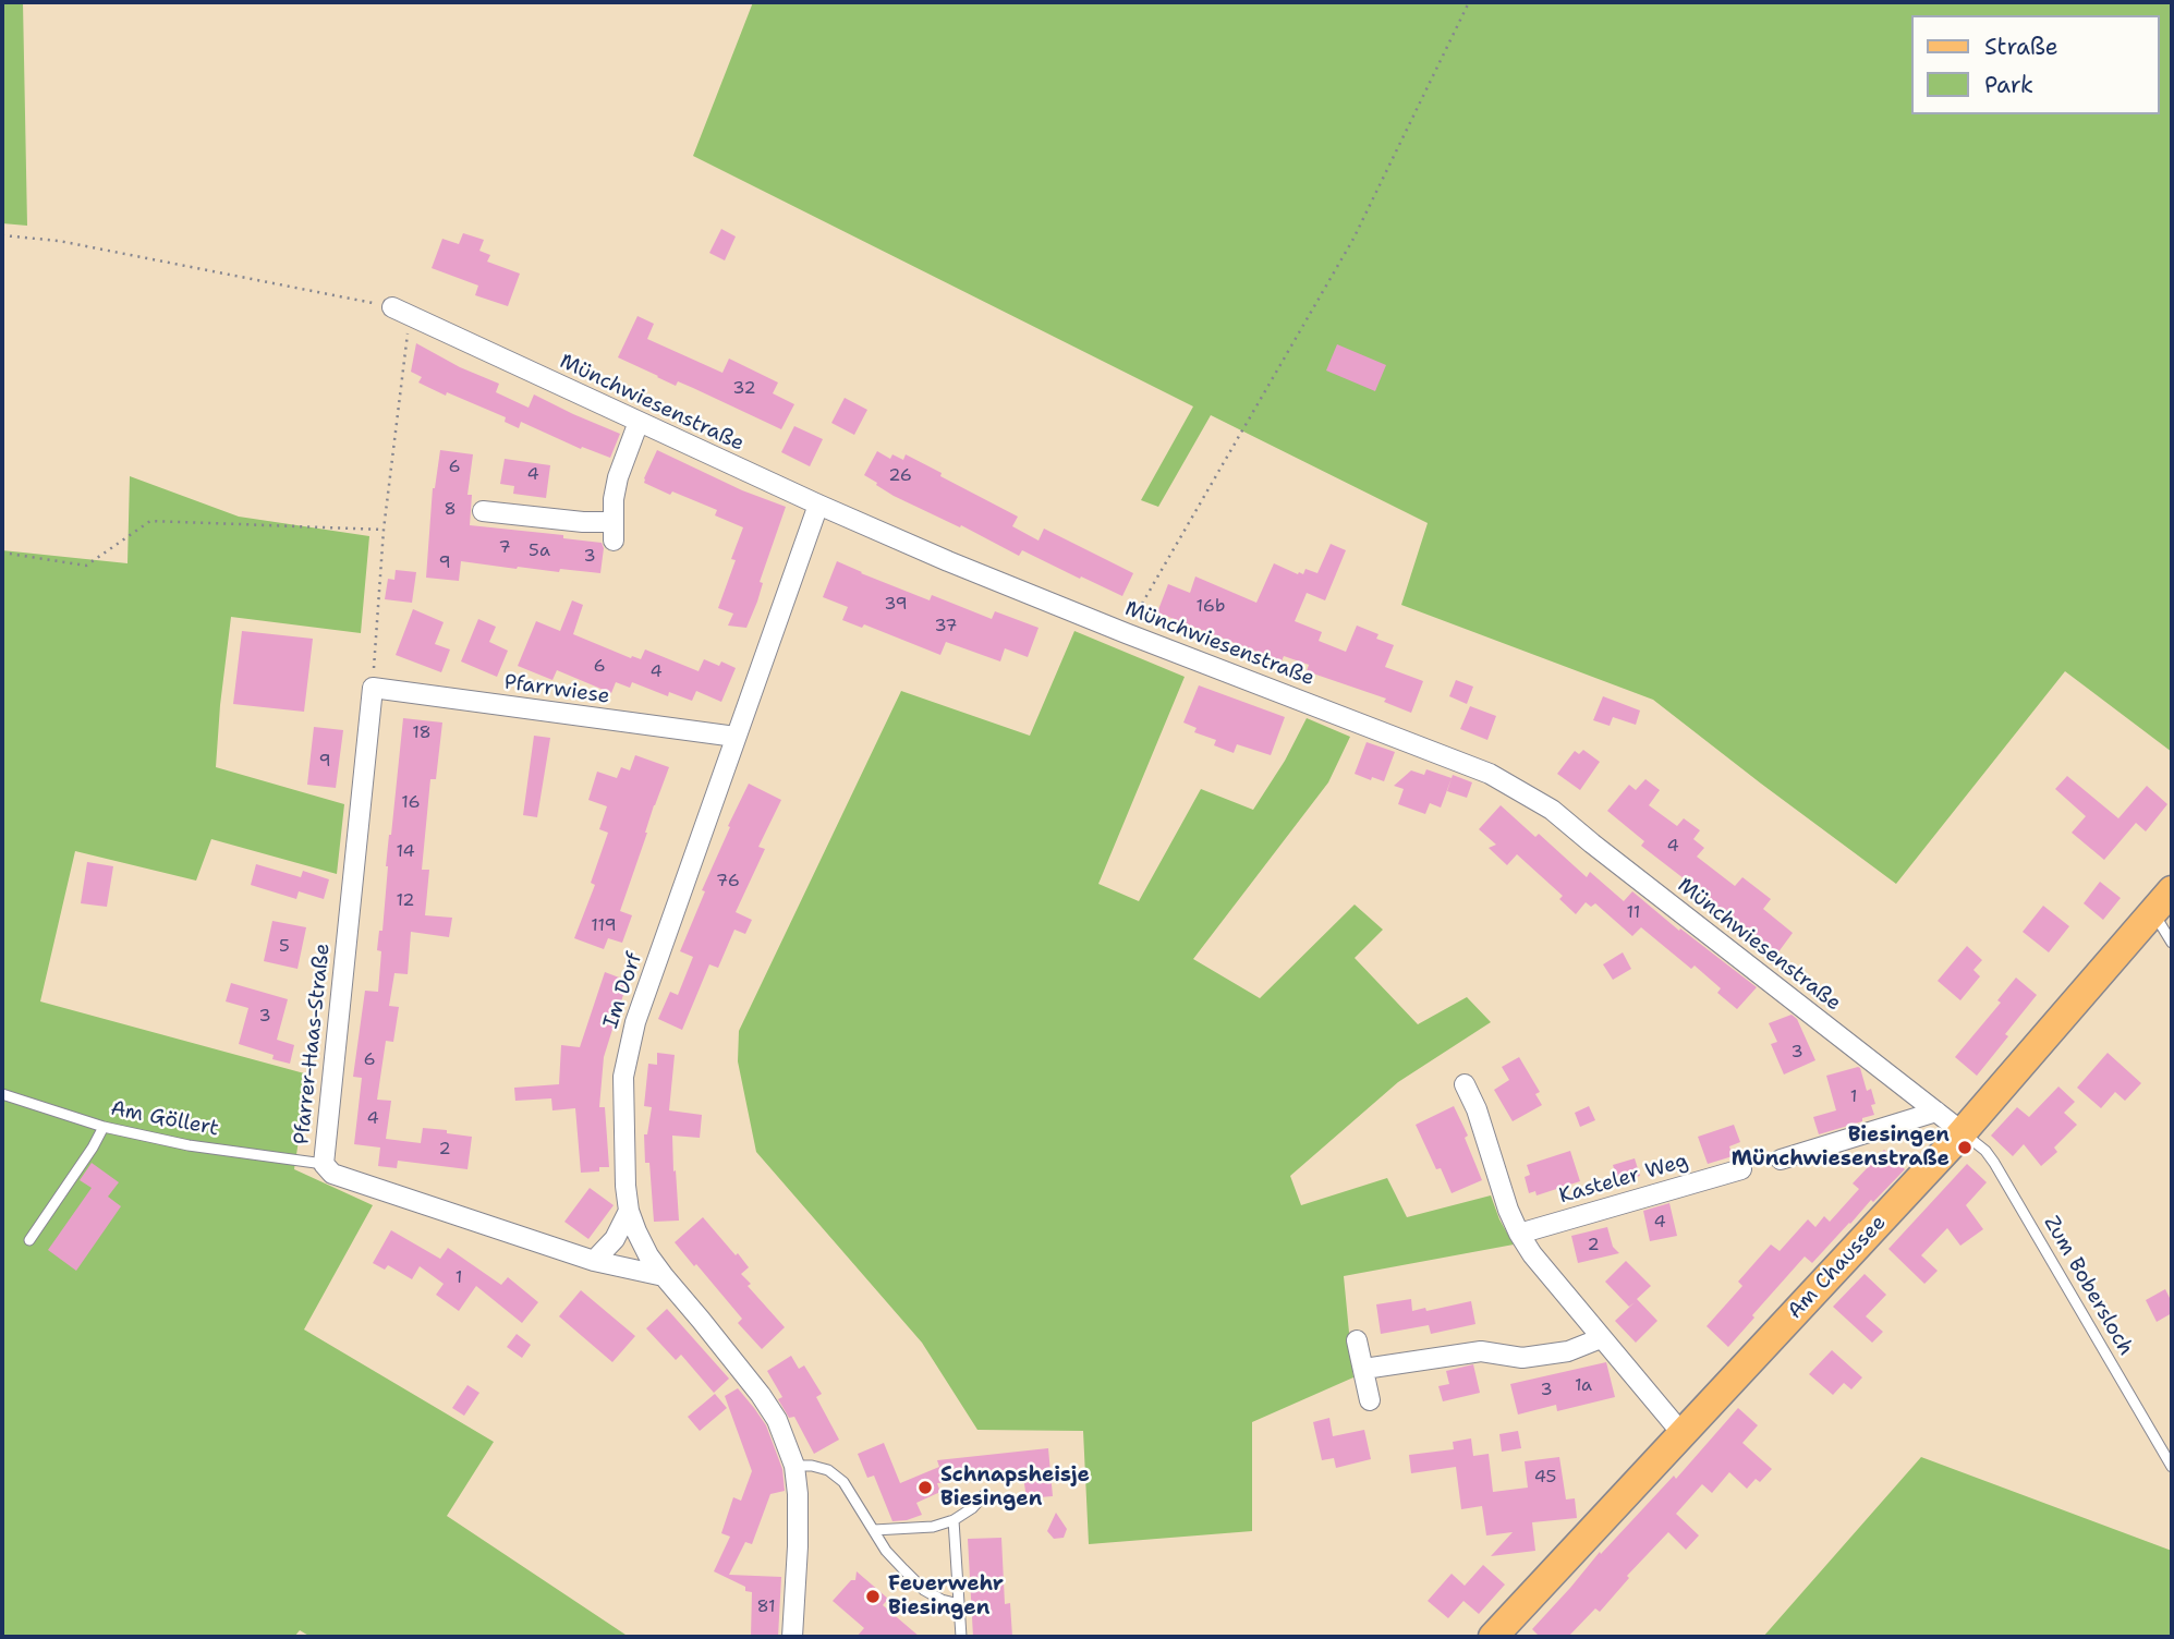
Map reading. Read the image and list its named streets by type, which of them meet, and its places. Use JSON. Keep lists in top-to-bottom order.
{
  "streets": {
    "main road": ["Am Chaussee"],
    "street": [
      "Münchwiesenstraße",
      "Pfarrwiese",
      "Im Dorf",
      "Pfarrer-Haas-Straße",
      "Kasteler Weg"
    ],
    "lane": ["Am Göllert", "Zum Bobersloch"]
  },
  "crossings": [
    ["Münchwiesenstraße", "Im Dorf"],
    ["Münchwiesenstraße", "Am Chaussee"],
    ["Münchwiesenstraße", "Zum Bobersloch"],
    ["Pfarrwiese", "Im Dorf"],
    ["Pfarrwiese", "Pfarrer-Haas-Straße"],
    ["Im Dorf", "Pfarrer-Haas-Straße"],
    ["Pfarrer-Haas-Straße", "Am Göllert"],
    ["Am Chaussee", "Zum Bobersloch"]
  ],
  "places": ["Biesingen Münchwiesenstraße", "Schnapsheisje Biesingen", "Feuerwehr Biesingen"],
  "house_numbers": [
    "32",
    "6",
    "4",
    "26",
    "8",
    "7",
    "5a",
    "3",
    "9",
    "39",
    "16b",
    "37",
    "6",
    "4",
    "18",
    "9",
    "16",
    "4",
    "14",
    "76",
    "12",
    "11",
    "119",
    "5",
    "3",
    "3",
    "6",
    "1",
    "4",
    "2",
    "4",
    "2",
    "1",
    "1a",
    "3",
    "45",
    "81"
  ],
  "legend": ["Straße", "Park"]
}
